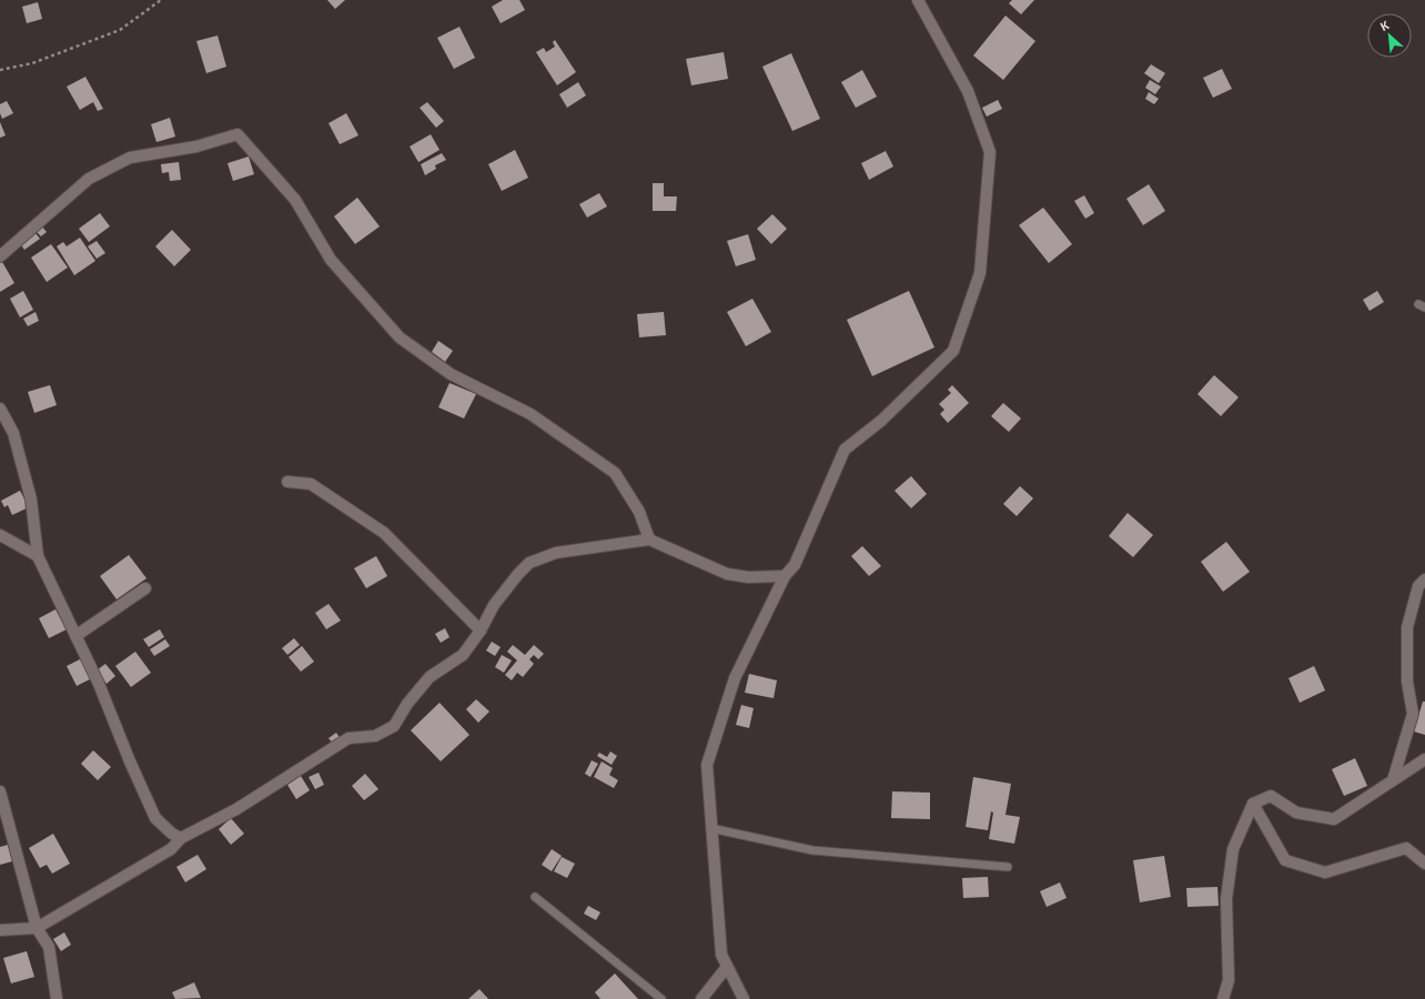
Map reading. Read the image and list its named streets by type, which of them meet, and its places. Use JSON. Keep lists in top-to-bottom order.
{
  "north": "top left"
}
